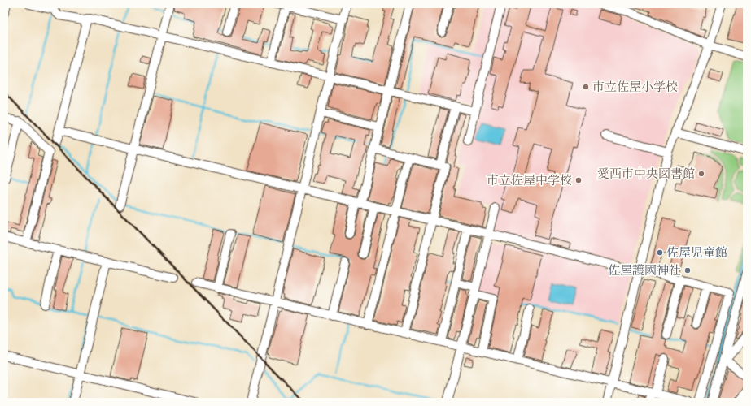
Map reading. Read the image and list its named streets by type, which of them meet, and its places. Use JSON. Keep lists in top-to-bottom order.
{
  "places": [
    "市立佐屋小学校",
    "愛西市中央図書館",
    "市立佐屋中学校",
    "佐屋児童館",
    "佐屋護國神社"
  ]
}
